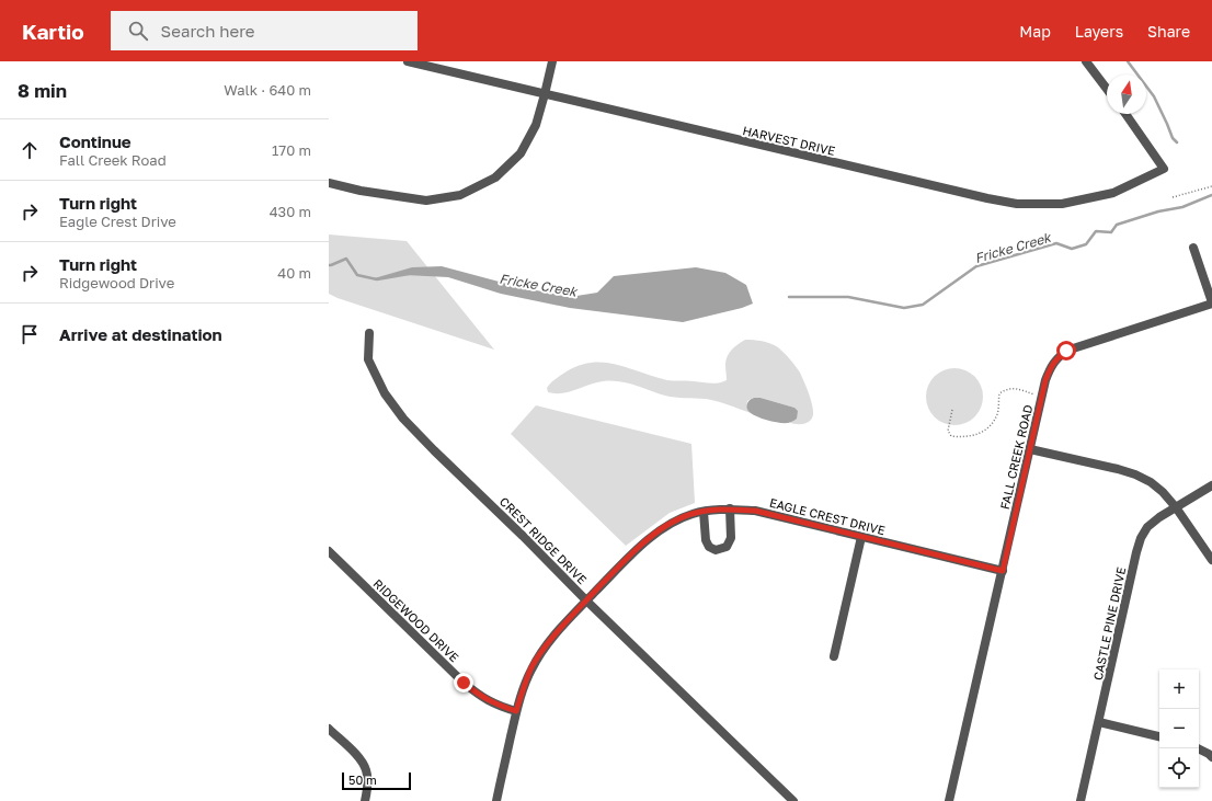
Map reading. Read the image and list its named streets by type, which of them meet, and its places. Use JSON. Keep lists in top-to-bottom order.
{
  "streets": {
    "street": [
      "HARVEST DRIVE",
      "FALL CREEK ROAD",
      "EAGLE CREST DRIVE",
      "CREST RIDGE DRIVE",
      "RIDGEWOOD DRIVE",
      "CASTLE PINE DRIVE"
    ]
  },
  "crossings": [
    ["FALL CREEK ROAD", "EAGLE CREST DRIVE"],
    ["EAGLE CREST DRIVE", "CREST RIDGE DRIVE"],
    ["EAGLE CREST DRIVE", "RIDGEWOOD DRIVE"]
  ],
  "water": ["Fricke Creek"],
  "scale_bar": "50 m",
  "north": "top",
  "page": {
    "header": "Kartio",
    "search": "Search here",
    "nav": ["Map", "Layers", "Share"],
    "heading": ["8 min", "Walk · 640 m"],
    "list": [
      ["Continue", "Fall Creek Road", "170 m"],
      ["Turn right", "Eagle Crest Drive", "430 m"],
      ["Turn right", "Ridgewood Drive", "40 m"],
      "Arrive at destination"
    ],
    "map_buttons": ["+", "−"],
    "scale": "50 m"
  }
}
